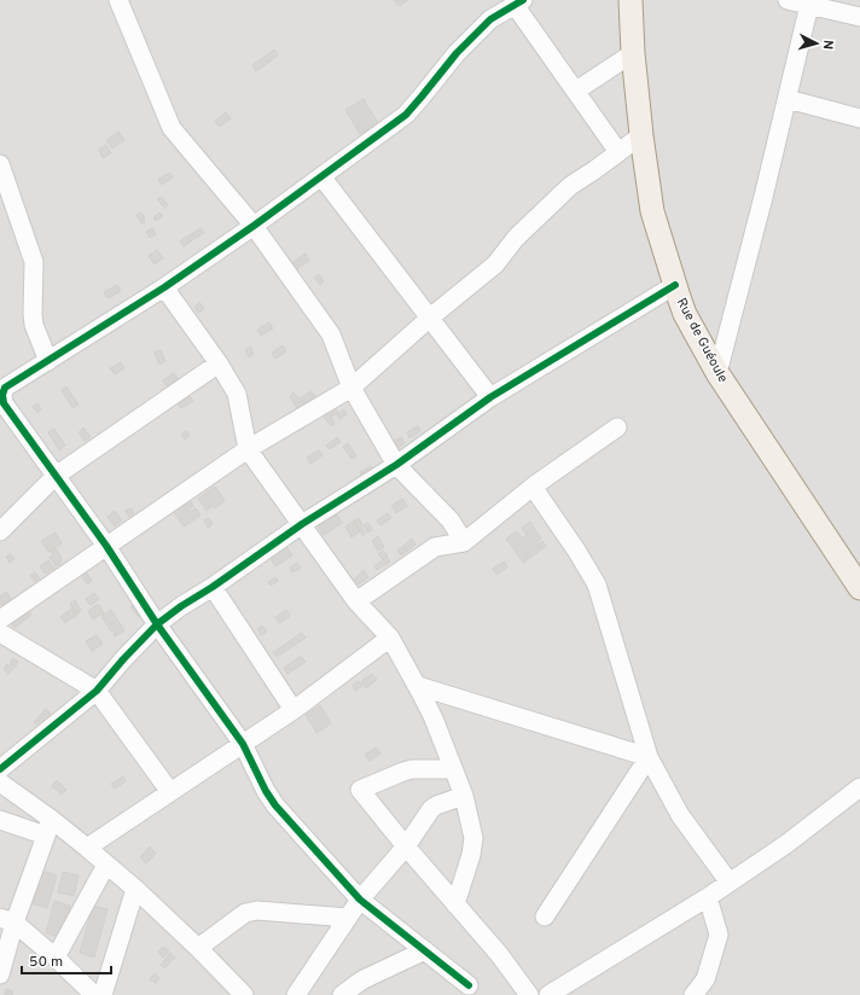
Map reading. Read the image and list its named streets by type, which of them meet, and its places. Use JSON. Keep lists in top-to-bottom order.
{
  "streets": {
    "main road": ["Rue de Guéoule"]
  },
  "scale_bar": "50 m",
  "north": "right"
}
